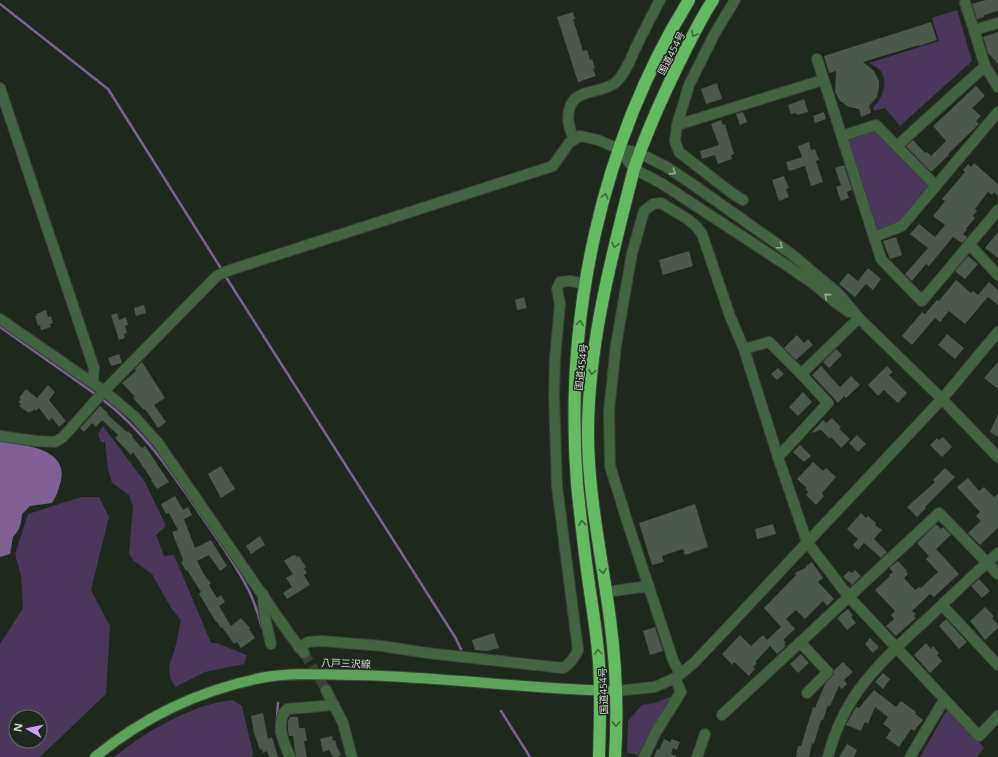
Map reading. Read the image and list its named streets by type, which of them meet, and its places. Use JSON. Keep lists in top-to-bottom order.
{
  "streets": {
    "highway": ["国道454号"],
    "main road": ["八戸三沢線"]
  },
  "crossings": [
    ["国道454号", "八戸三沢線"]
  ],
  "north": "left"
}
